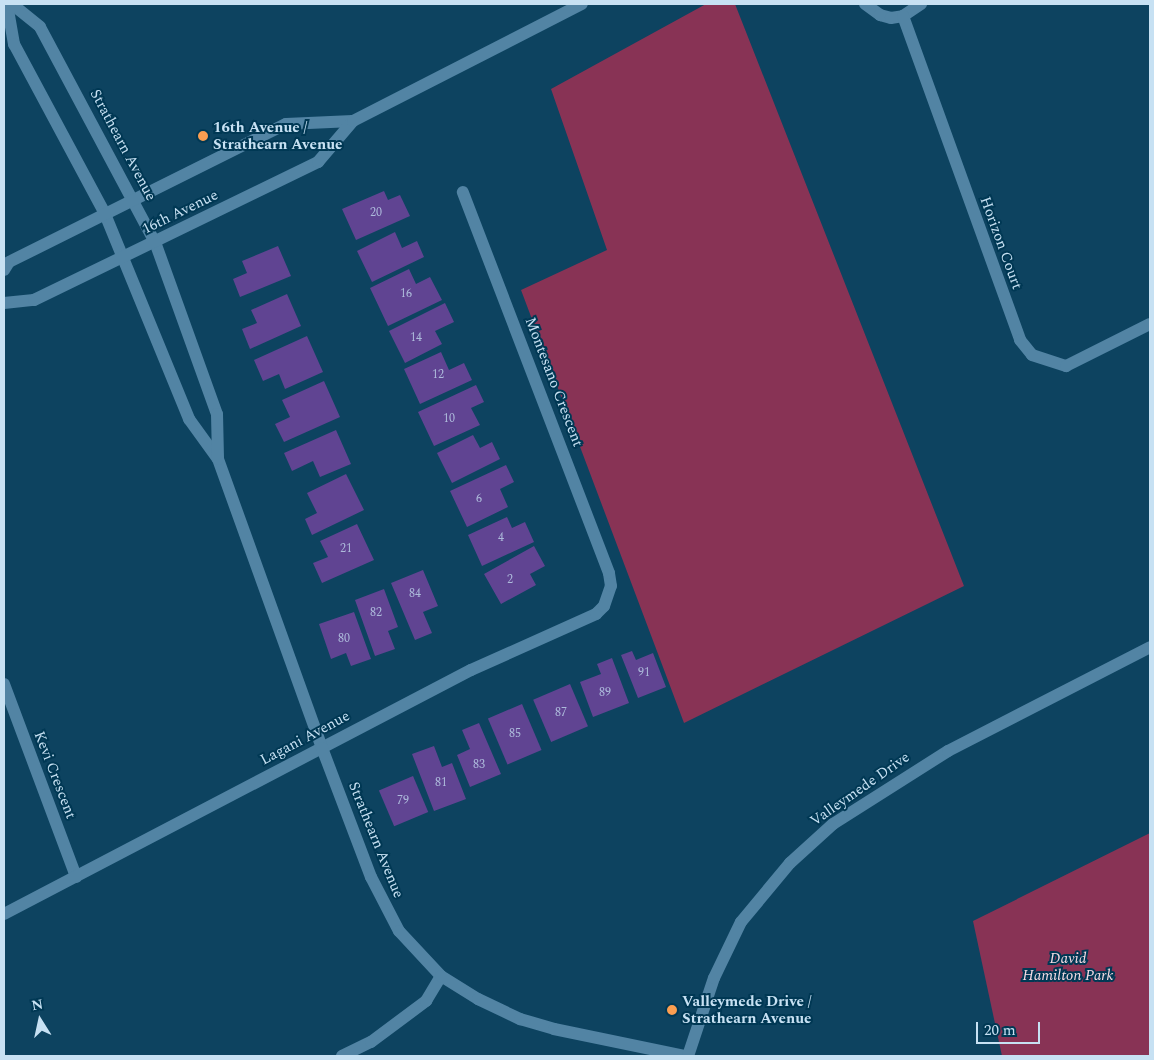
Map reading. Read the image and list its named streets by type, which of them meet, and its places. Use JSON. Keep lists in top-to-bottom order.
{
  "streets": {
    "street": [
      "Strathearn Avenue",
      "16th Avenue",
      "Horizon Court",
      "Montesano Crescent",
      "Lagani Avenue",
      "Kevi Crescent",
      "Valleymede Drive"
    ]
  },
  "crossings": [
    ["Strathearn Avenue", "16th Avenue"],
    ["Strathearn Avenue", "Lagani Avenue"],
    ["Montesano Crescent", "Lagani Avenue"],
    ["Lagani Avenue", "Kevi Crescent"]
  ],
  "parks": ["David Hamilton Park"],
  "places": ["16th Avenue / Strathearn Avenue", "Valleymede Drive / Strathearn Avenue"],
  "house_numbers": [
    "20",
    "16",
    "14",
    "12",
    "10",
    "6",
    "4",
    "21",
    "2",
    "84",
    "82",
    "80",
    "91",
    "89",
    "87",
    "85",
    "83",
    "81",
    "79"
  ],
  "scale_bar": "20 m",
  "north": "top"
}
